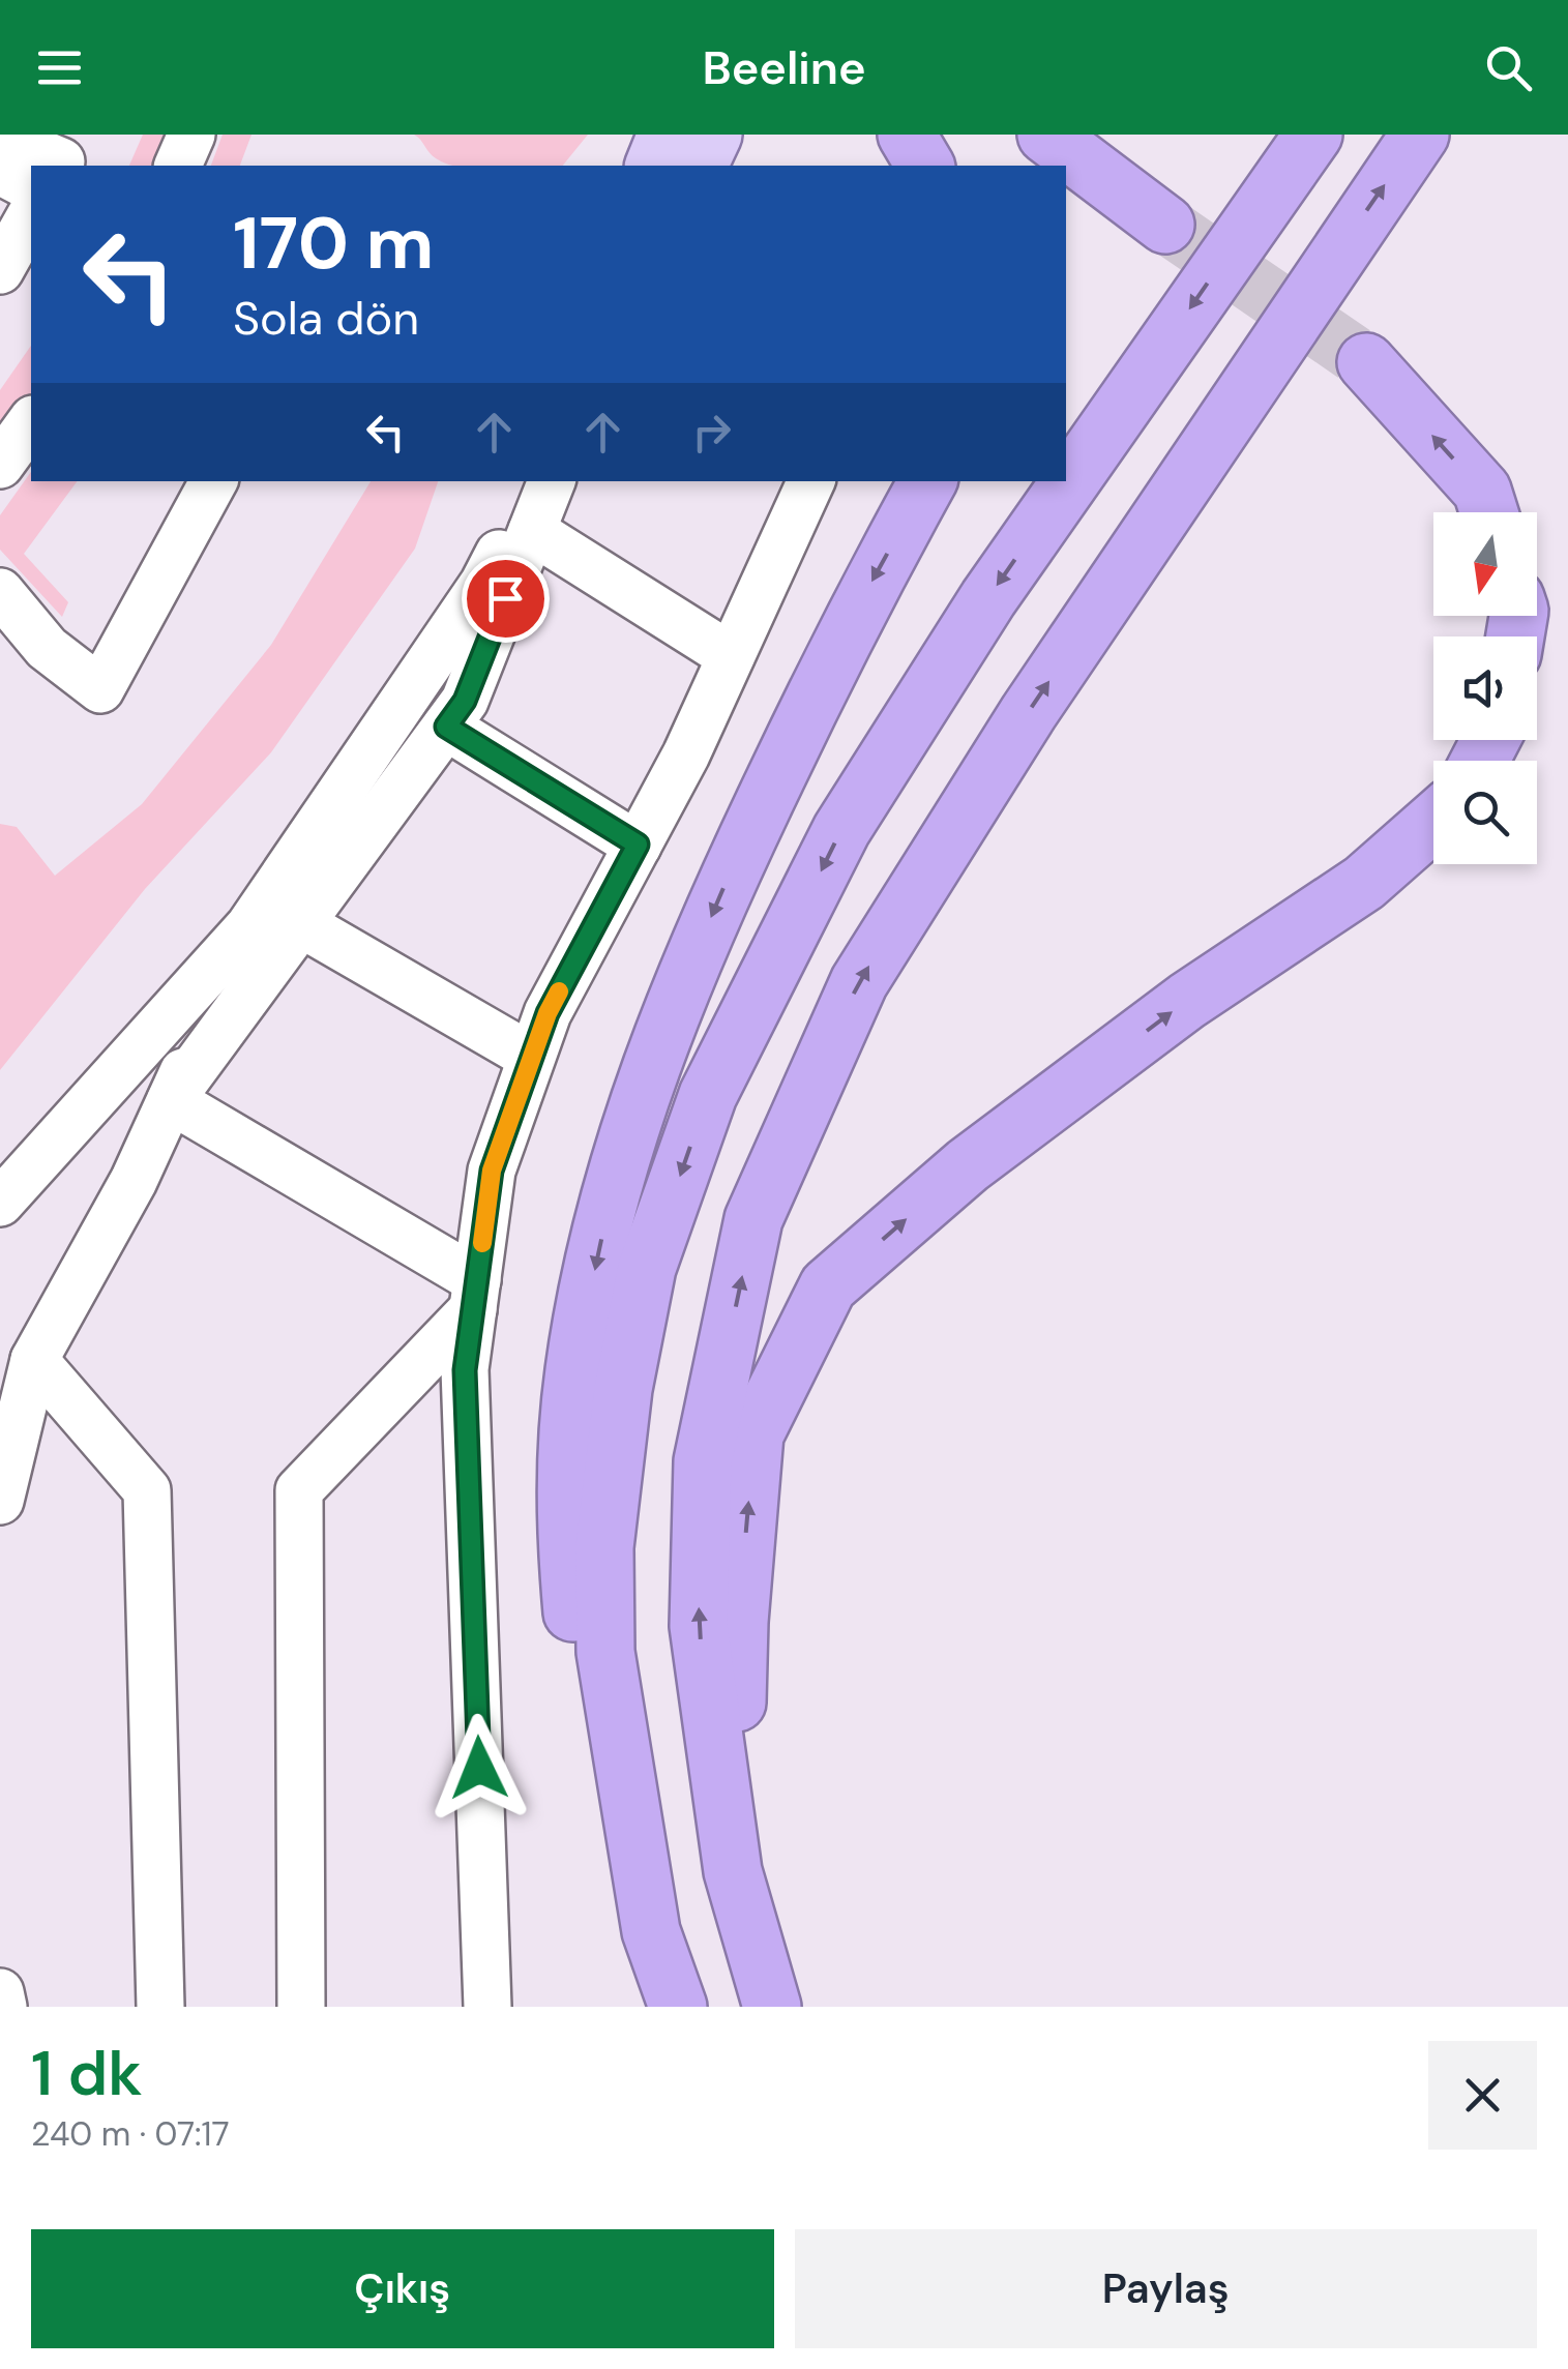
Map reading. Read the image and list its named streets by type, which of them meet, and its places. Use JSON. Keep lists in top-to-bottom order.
{
  "north": "bottom",
  "page": {
    "header": "Beeline",
    "turn": ["170 m", "Sola dön"],
    "heading": ["1 dk", "240 m · 07:17"],
    "buttons": ["Çıkış", "Paylaş"]
  }
}
